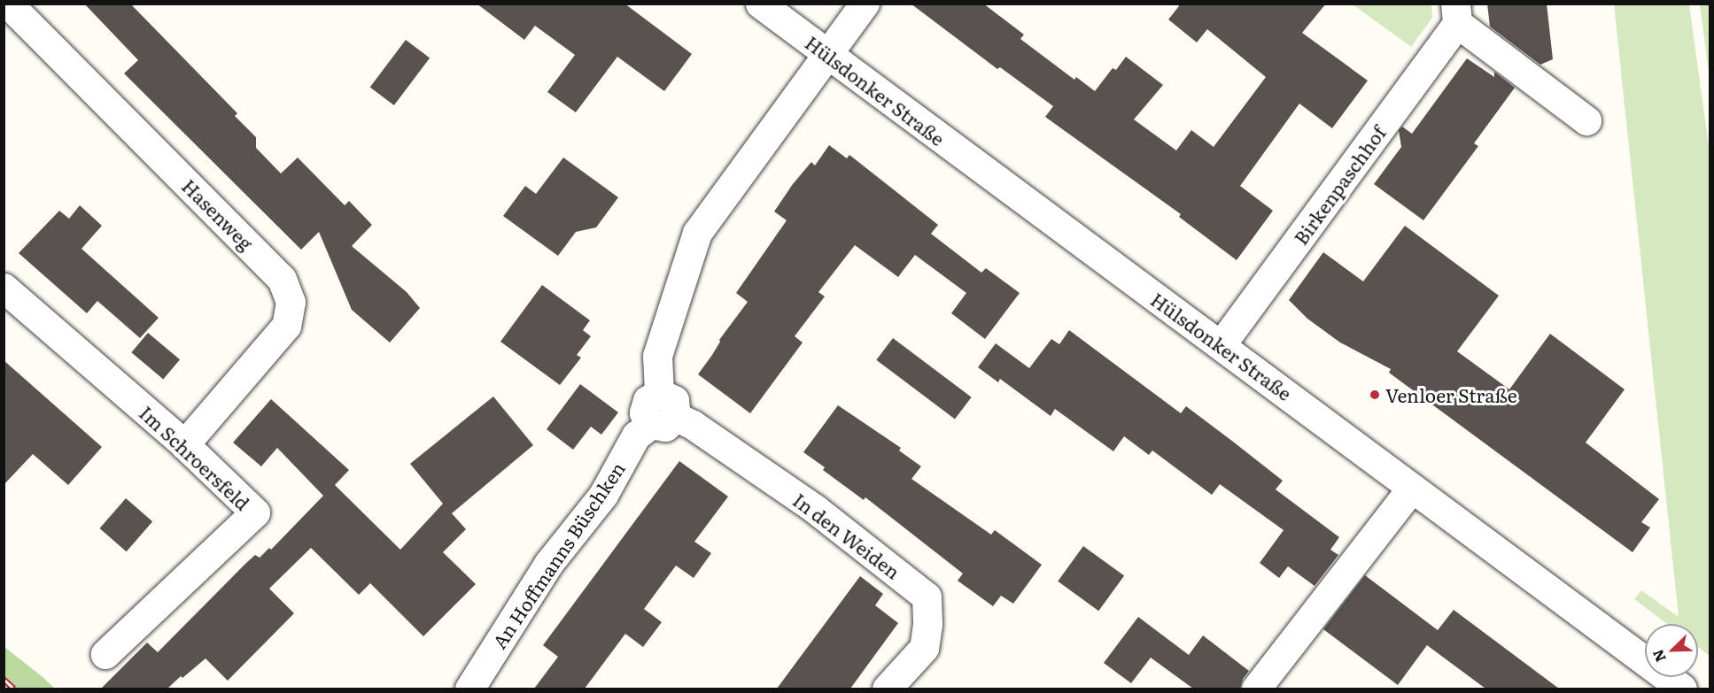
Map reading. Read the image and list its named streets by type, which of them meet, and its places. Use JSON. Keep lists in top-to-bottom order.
{
  "streets": {
    "street": [
      "Hülsdonker Straße",
      "Birkenpaschhof",
      "Hasenweg",
      "Im Schroersfeld",
      "In den Weiden",
      "An Hoffmanns Büschken"
    ]
  },
  "crossings": [
    ["Hülsdonker Straße", "Birkenpaschhof"],
    ["Hasenweg", "Im Schroersfeld"],
    ["In den Weiden", "An Hoffmanns Büschken"]
  ],
  "places": ["Venloer Straße"],
  "north": "bottom left"
}
